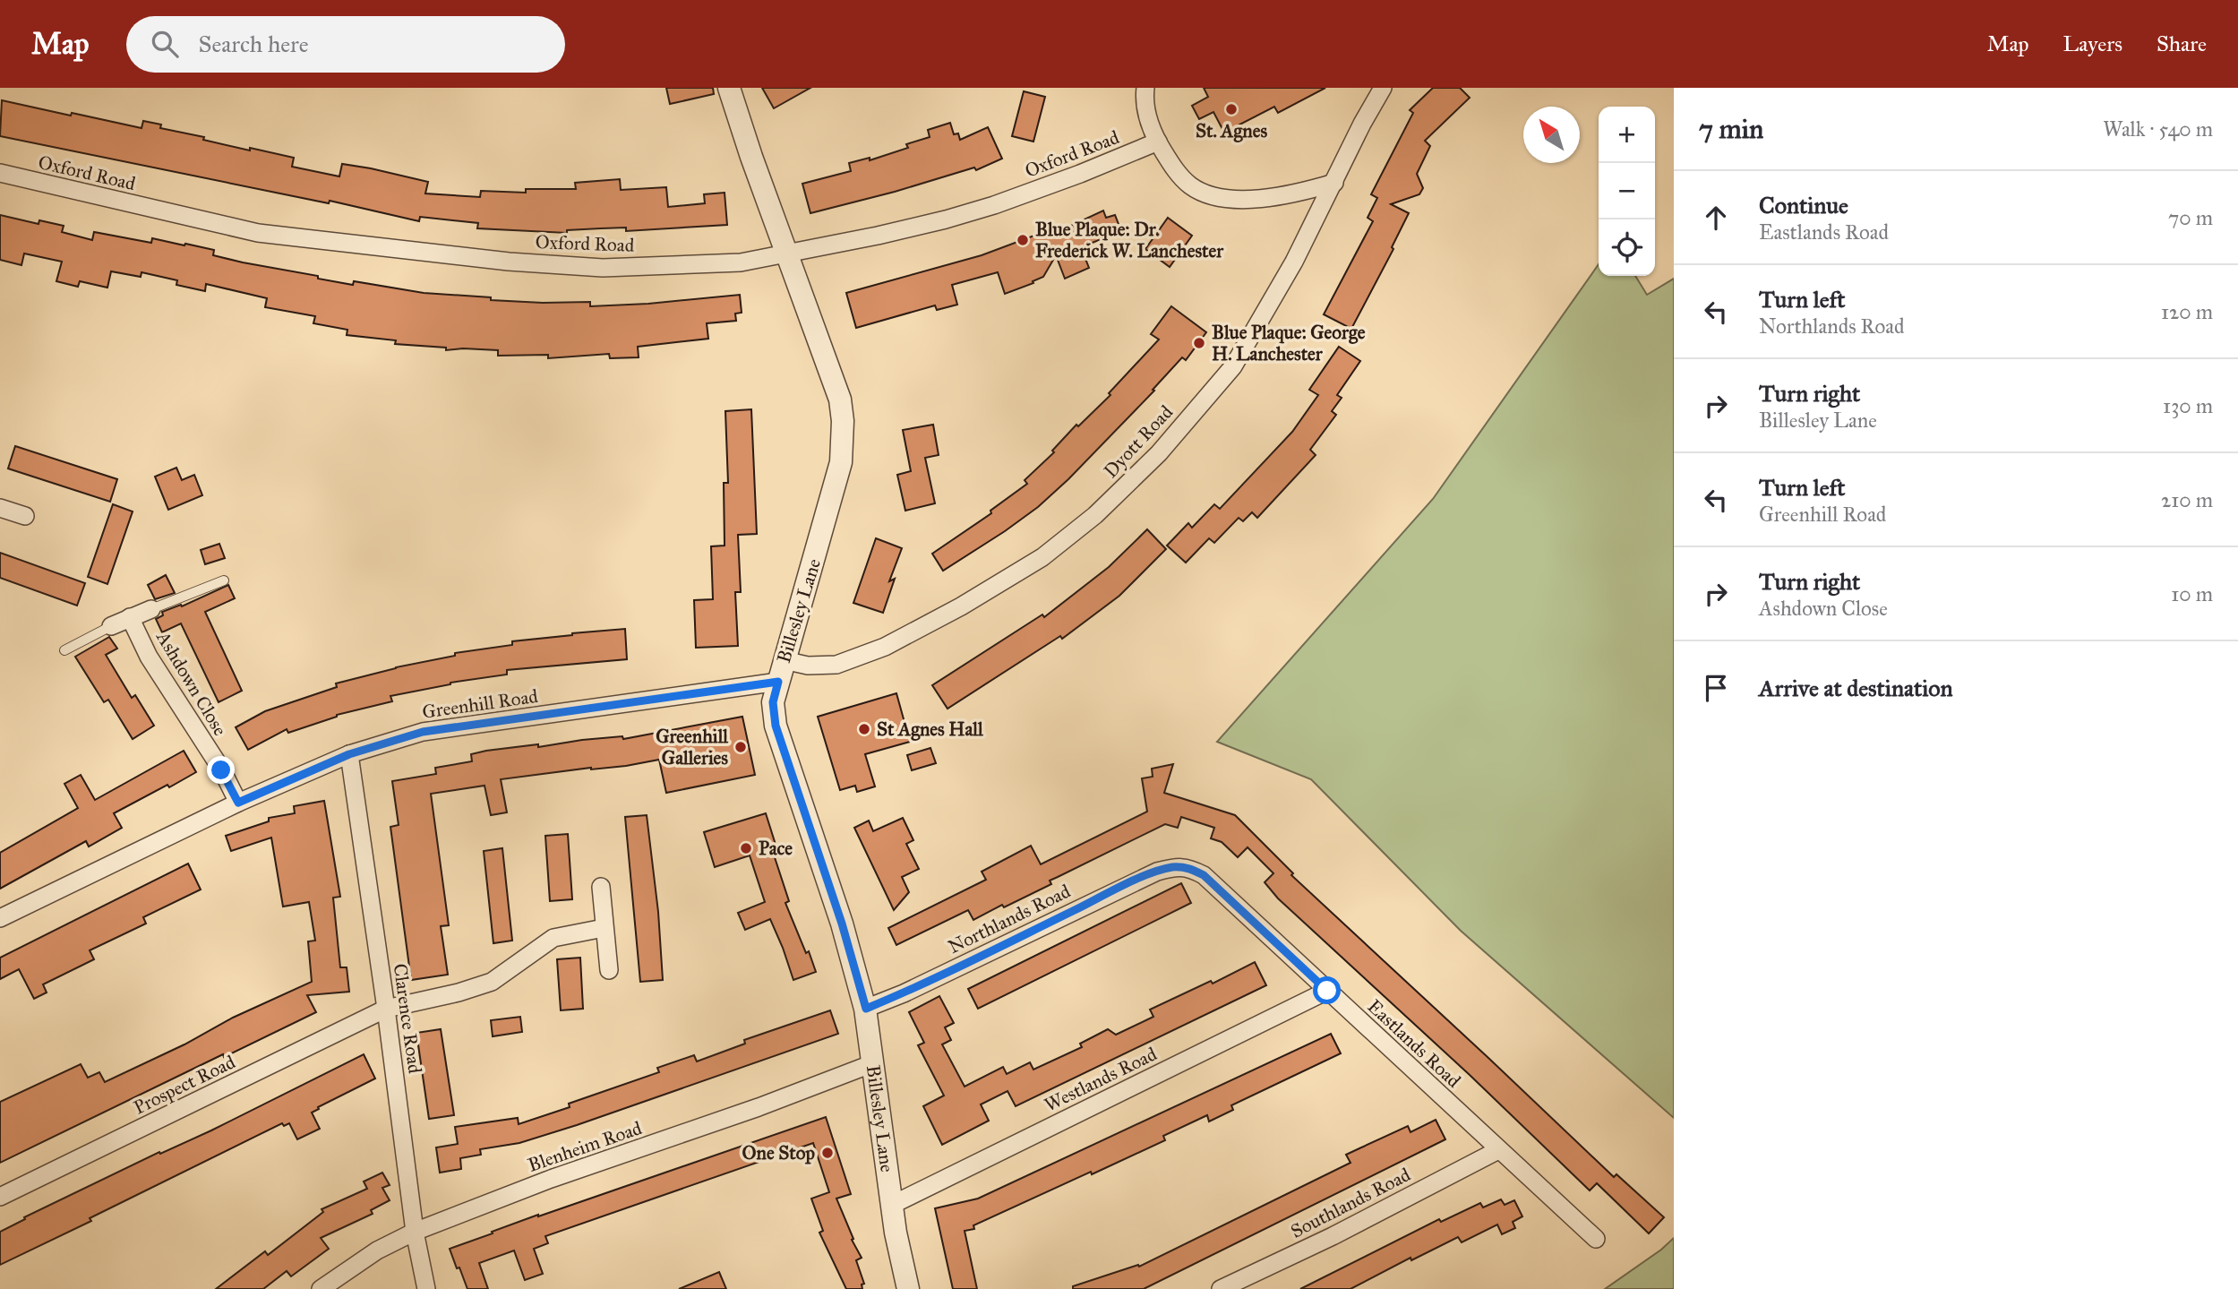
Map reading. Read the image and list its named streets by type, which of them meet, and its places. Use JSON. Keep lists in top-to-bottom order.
{
  "streets": {
    "street": [
      "Oxford Road",
      "Dyott Road",
      "Billesley Lane",
      "Ashdown Close",
      "Greenhill Road",
      "Northlands Road",
      "Clarence Road",
      "Eastlands Road",
      "Westlands Road",
      "Prospect Road",
      "Blenheim Road",
      "Southlands Road"
    ]
  },
  "crossings": [
    ["Oxford Road", "Billesley Lane"],
    ["Dyott Road", "Billesley Lane"],
    ["Dyott Road", "Greenhill Road"],
    ["Billesley Lane", "Greenhill Road"],
    ["Billesley Lane", "Northlands Road"],
    ["Billesley Lane", "Westlands Road"],
    ["Billesley Lane", "Blenheim Road"],
    ["Ashdown Close", "Greenhill Road"],
    ["Greenhill Road", "Clarence Road"],
    ["Northlands Road", "Eastlands Road"],
    ["Clarence Road", "Prospect Road"],
    ["Clarence Road", "Blenheim Road"],
    ["Eastlands Road", "Westlands Road"],
    ["Eastlands Road", "Southlands Road"]
  ],
  "places": [
    "St. Agnes",
    "Blue Plaque: Dr. Frederick W. Lanchester",
    "Blue Plaque: George H. Lanchester",
    "St Agnes Hall",
    "Greenhill Galleries",
    "Pace",
    "One Stop"
  ],
  "north": "top left",
  "page": {
    "header": "Map",
    "search": "Search here",
    "nav": ["Map", "Layers", "Share"],
    "heading": ["7 min", "Walk · 540 m"],
    "map_buttons": ["+", "−"],
    "list": [
      ["Continue", "Eastlands Road", "70 m"],
      ["Turn left", "Northlands Road", "120 m"],
      ["Turn right", "Billesley Lane", "130 m"],
      ["Turn left", "Greenhill Road", "210 m"],
      ["Turn right", "Ashdown Close", "10 m"],
      "Arrive at destination"
    ]
  }
}
